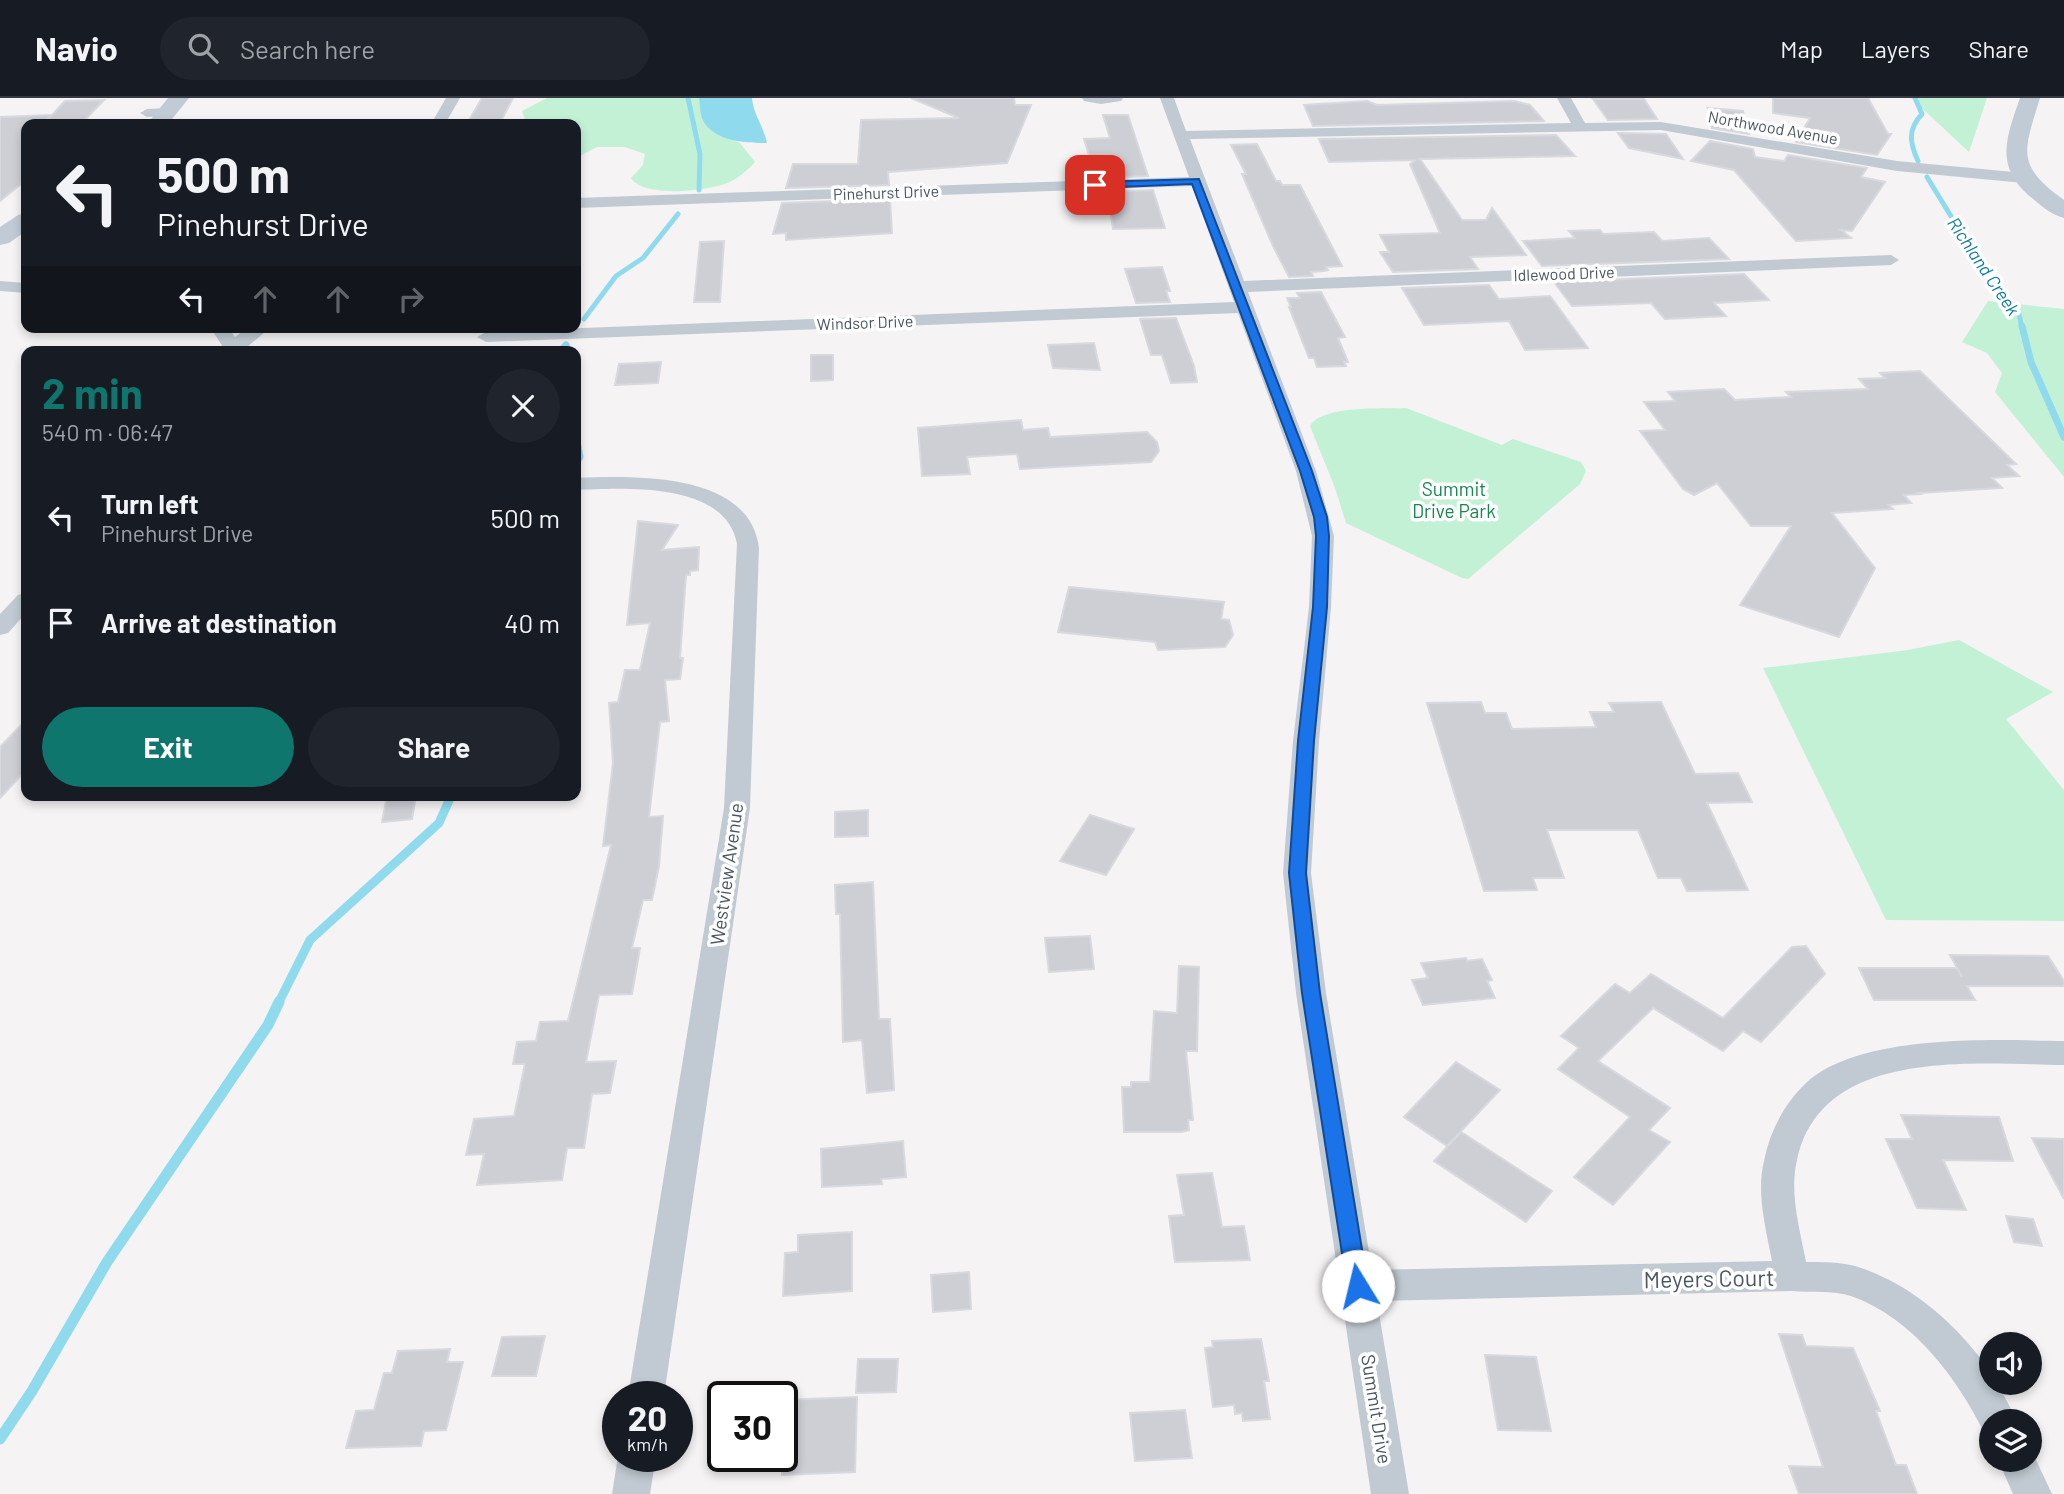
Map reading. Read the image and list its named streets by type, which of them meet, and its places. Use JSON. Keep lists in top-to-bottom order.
{
  "streets": {
    "street": [
      "Northwood Avenue",
      "Pinehurst Drive",
      "Idlewood Drive",
      "Windsor Drive",
      "Westview Avenue",
      "Meyers Court",
      "Summit Drive"
    ]
  },
  "crossings": [
    ["Northwood Avenue", "Summit Drive"],
    ["Pinehurst Drive", "Summit Drive"],
    ["Idlewood Drive", "Windsor Drive"],
    ["Idlewood Drive", "Summit Drive"],
    ["Windsor Drive", "Summit Drive"],
    ["Meyers Court", "Summit Drive"]
  ],
  "water": ["Richland Creek"],
  "parks": ["Summit Drive Park"],
  "page": {
    "header": "Navio",
    "search": "Search here",
    "nav": ["Map", "Layers", "Share"],
    "turn": ["500 m", "Pinehurst Drive"],
    "heading": ["2 min", "540 m · 06:47"],
    "list": [
      {
        "name": "Turn left",
        "note": "Pinehurst Drive",
        "value": "500 m"
      },
      {
        "name": "Arrive at destination",
        "value": "40 m"
      }
    ],
    "buttons": ["Exit", "Share"],
    "speed": "20 km/h",
    "limit": "30"
  }
}
